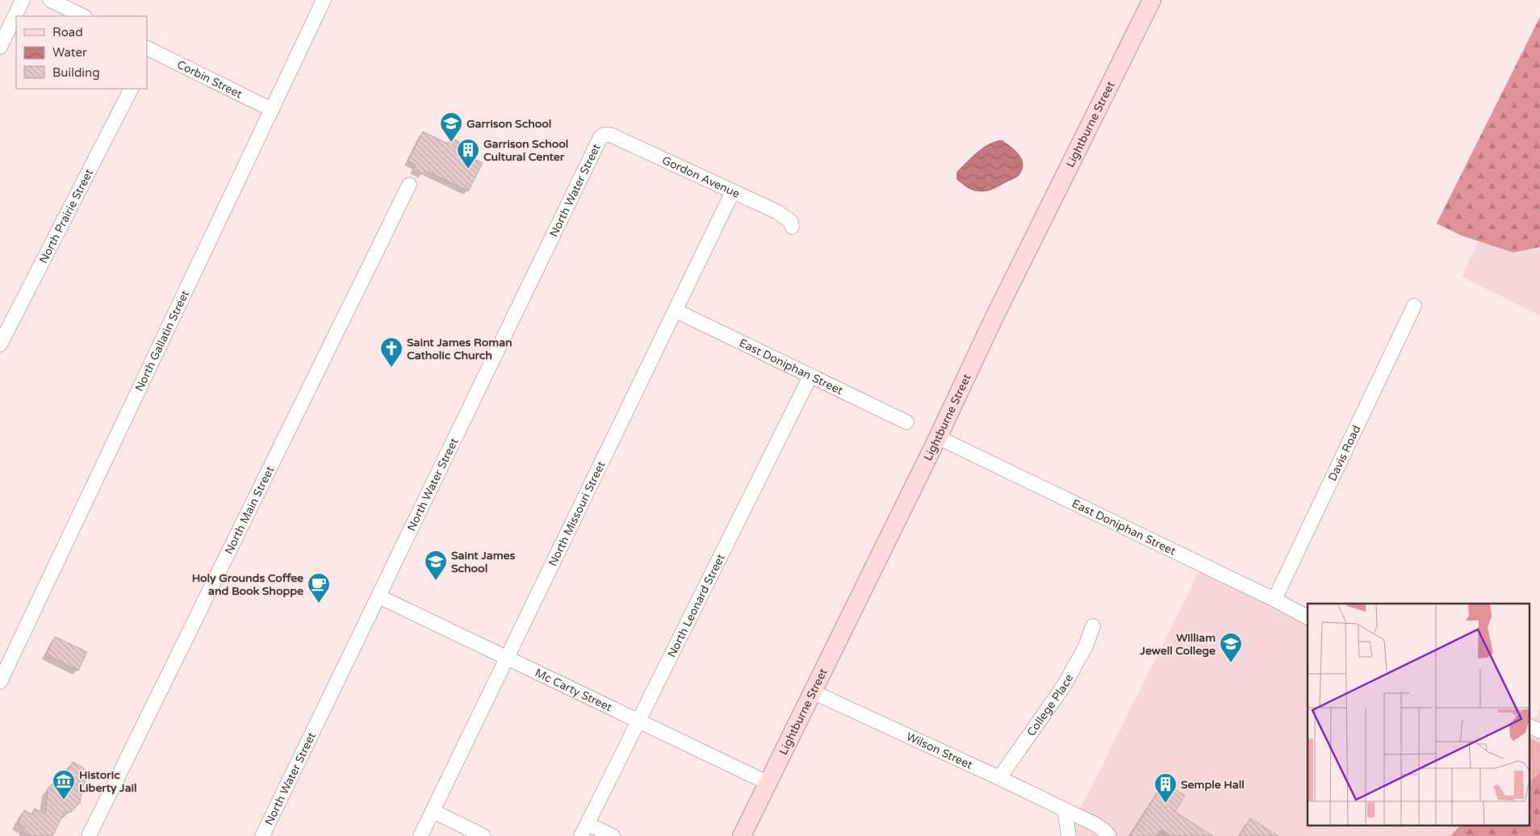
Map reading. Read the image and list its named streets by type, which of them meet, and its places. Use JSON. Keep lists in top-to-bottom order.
{
  "streets": {
    "main road": ["Lightburne Street"],
    "street": [
      "Corbin Street",
      "Gordon Avenue",
      "North Water Street",
      "North Prairie Street",
      "North Gallatin Street",
      "East Doniphan Street",
      "Davis Road",
      "North Main Street",
      "North Missouri Street",
      "North Leonard Street",
      "Mc Carty Street",
      "College Place",
      "Wilson Street"
    ]
  },
  "crossings": [
    ["Corbin Street", "North Gallatin Street"],
    ["Lightburne Street", "East Doniphan Street"],
    ["Lightburne Street", "Mc Carty Street"],
    ["Lightburne Street", "Wilson Street"],
    ["Gordon Avenue", "North Water Street"],
    ["Gordon Avenue", "North Missouri Street"],
    ["North Water Street", "Mc Carty Street"],
    ["East Doniphan Street", "Davis Road"],
    ["East Doniphan Street", "North Missouri Street"],
    ["East Doniphan Street", "North Leonard Street"],
    ["North Missouri Street", "Mc Carty Street"],
    ["North Leonard Street", "Mc Carty Street"],
    ["College Place", "Wilson Street"]
  ],
  "places": {
    "school or university": ["Garrison School", "Saint James School", "William Jewell College"],
    "building": ["Garrison School Cultural Center", "Semple Hall"],
    "church": ["Saint James Roman Catholic Church"],
    "cafe": ["Holy Grounds Coffee and Book Shoppe"],
    "museum": ["Historic Liberty Jail"]
  },
  "legend": ["Road", "Water", "Building"]
}
